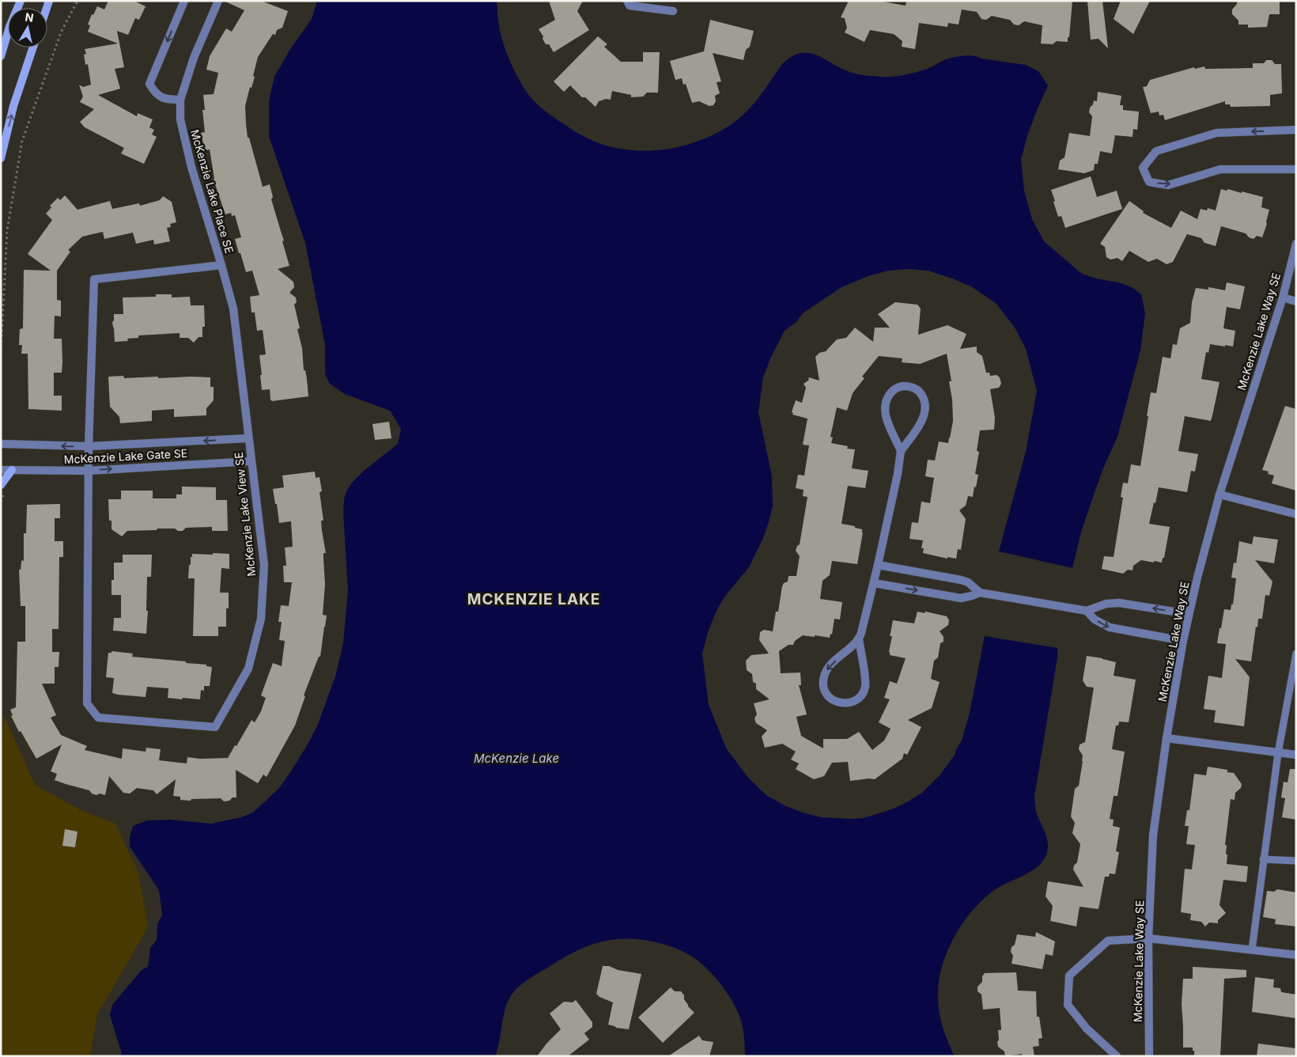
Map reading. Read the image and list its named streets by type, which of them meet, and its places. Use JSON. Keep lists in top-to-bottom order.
{
  "streets": {
    "street": [
      "McKenzie Lake Place SE",
      "McKenzie Lake Way SE",
      "McKenzie Lake Gate SE",
      "McKenzie Lake View SE"
    ]
  },
  "crossings": [
    ["McKenzie Lake Place SE", "McKenzie Lake View SE"],
    ["McKenzie Lake Gate SE", "McKenzie Lake View SE"]
  ],
  "districts": ["MCKENZIE LAKE"],
  "water": ["McKenzie Lake"],
  "north": "top"
}
